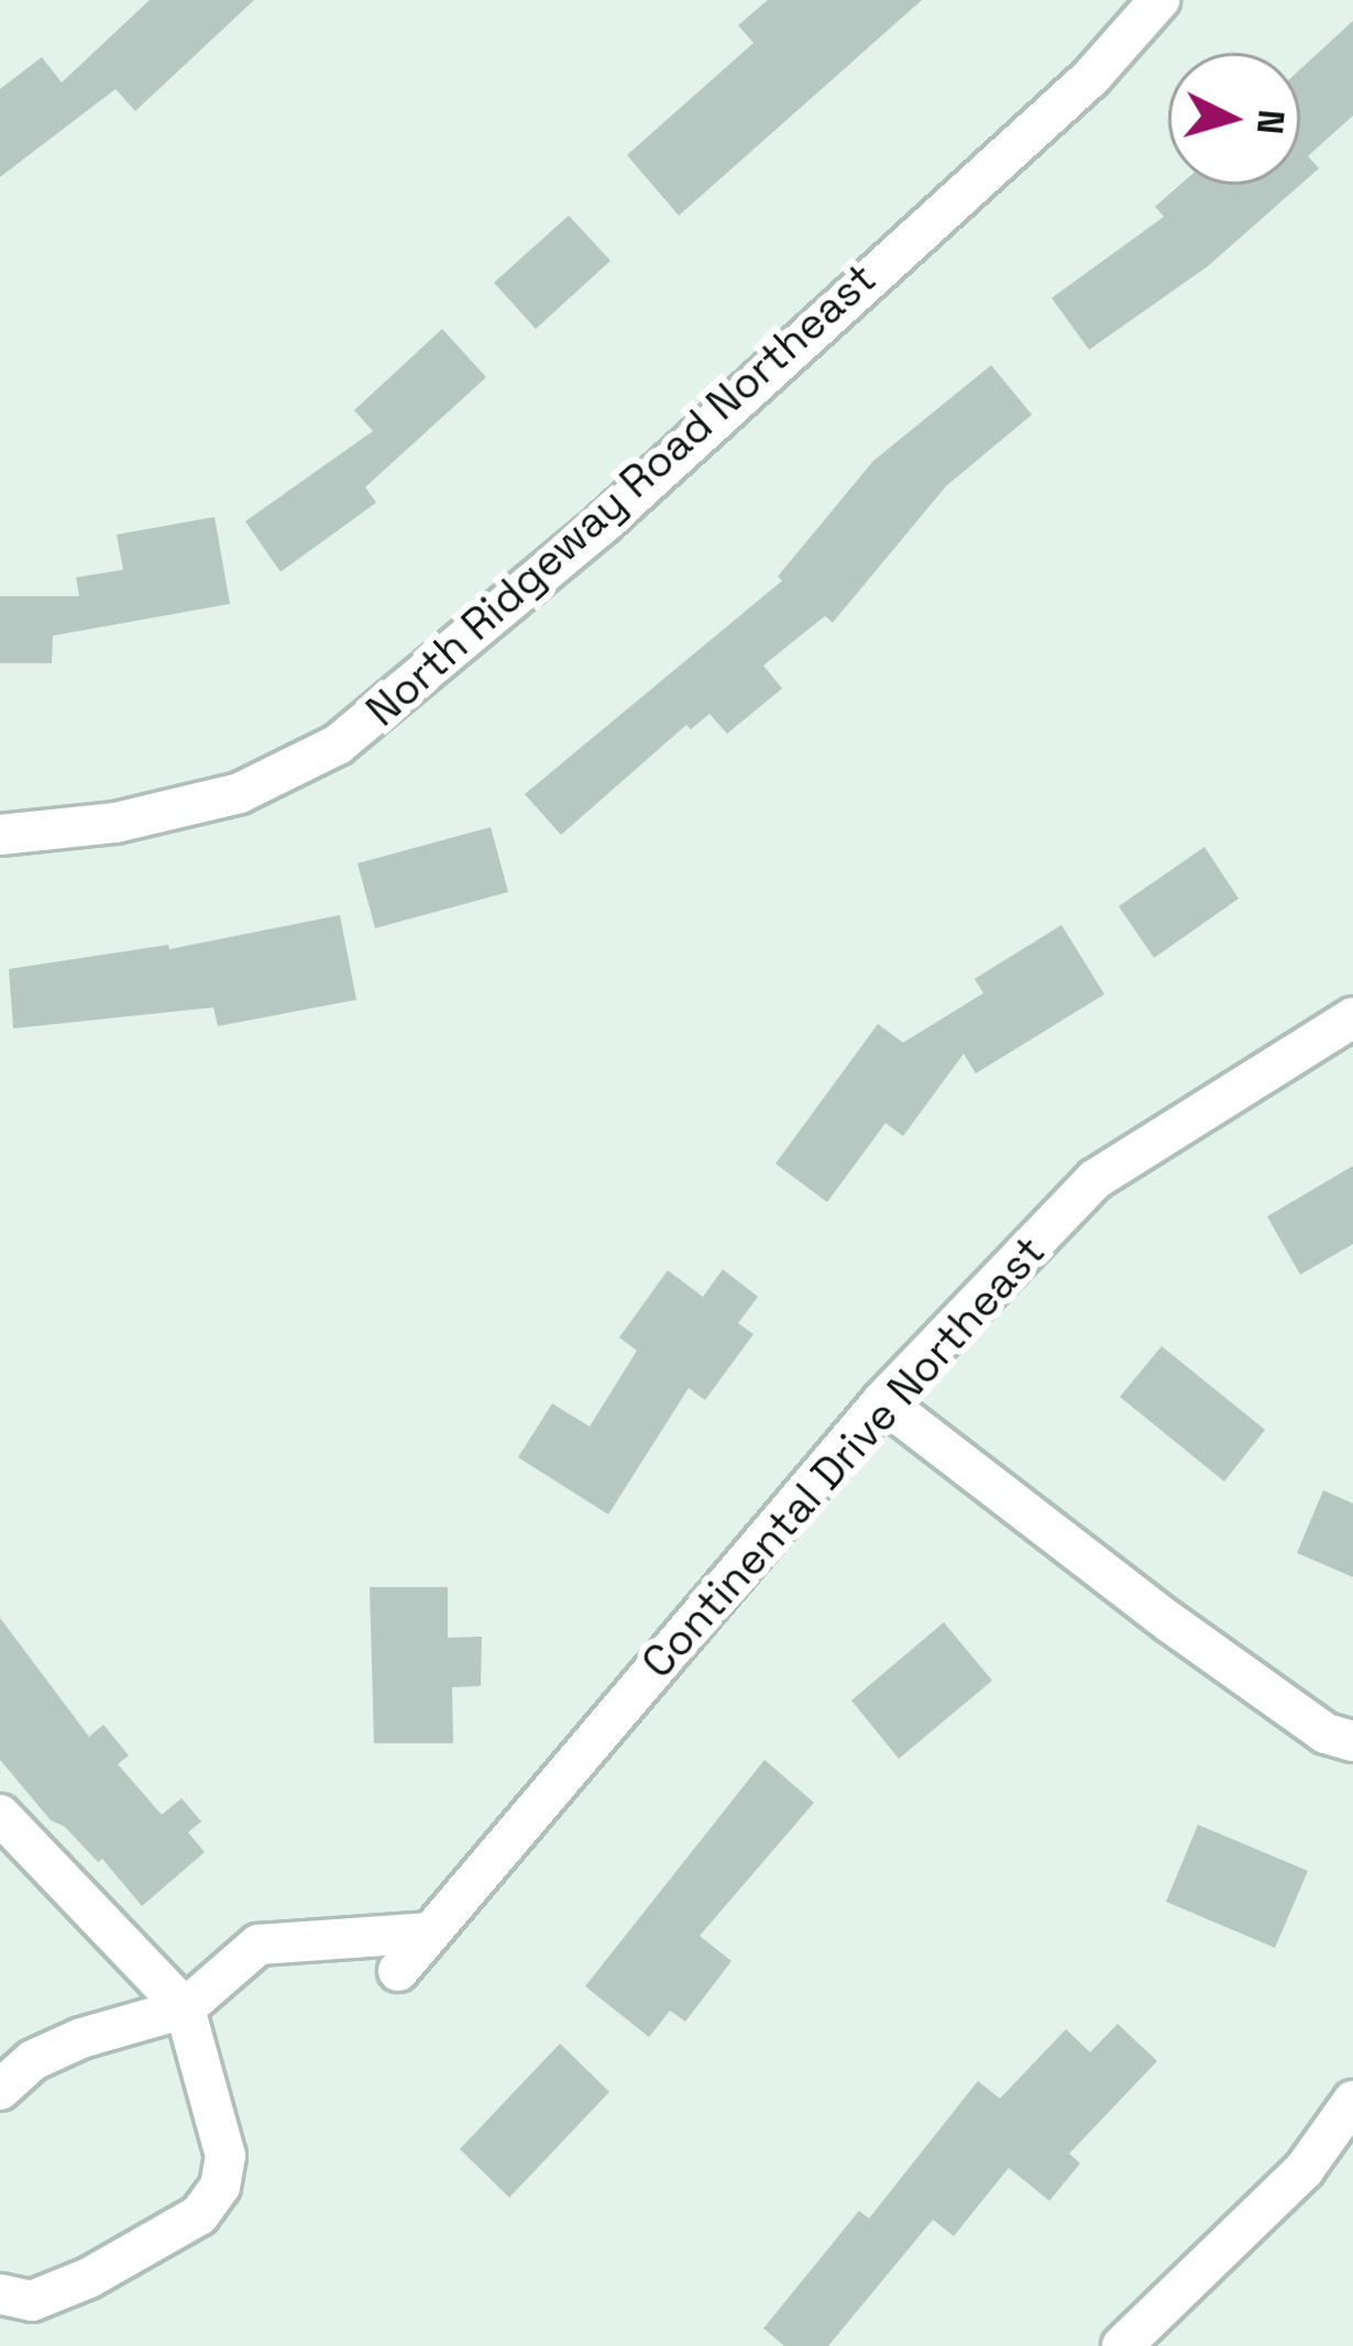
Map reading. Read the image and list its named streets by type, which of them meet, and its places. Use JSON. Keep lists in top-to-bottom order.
{
  "streets": {
    "street": ["North Ridgeway Road Northeast", "Continental Drive Northeast"]
  },
  "north": "right"
}
